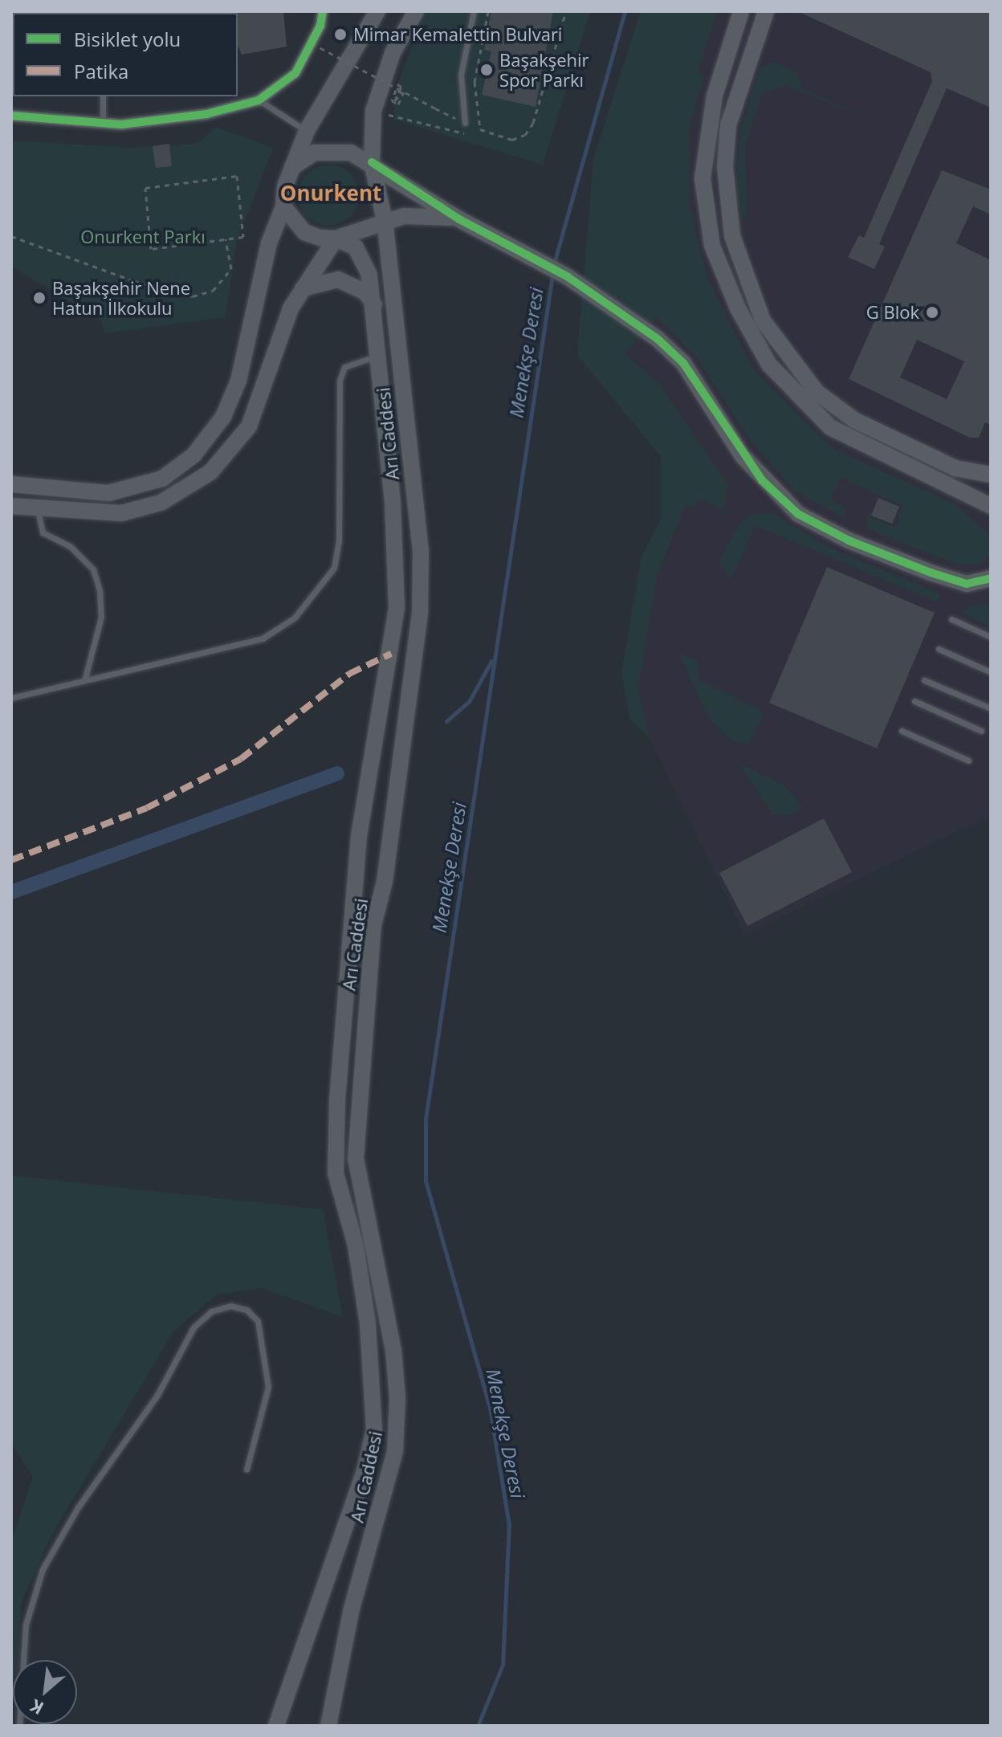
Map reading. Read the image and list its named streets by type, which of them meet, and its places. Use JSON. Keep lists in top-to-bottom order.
{
  "streets": {
    "main road": ["Arı Caddesi"]
  },
  "districts": ["Onurkent"],
  "water": ["Menekşe Deresi"],
  "parks": ["Onurkent Parkı"],
  "places": [
    "Mimar Kemalettin Bulvari",
    "Başakşehir Spor Parkı",
    "Başakşehir Nene Hatun İlkokulu",
    "G Blok"
  ],
  "legend": ["Bisiklet yolu", "Patika"],
  "north": "bottom left"
}
